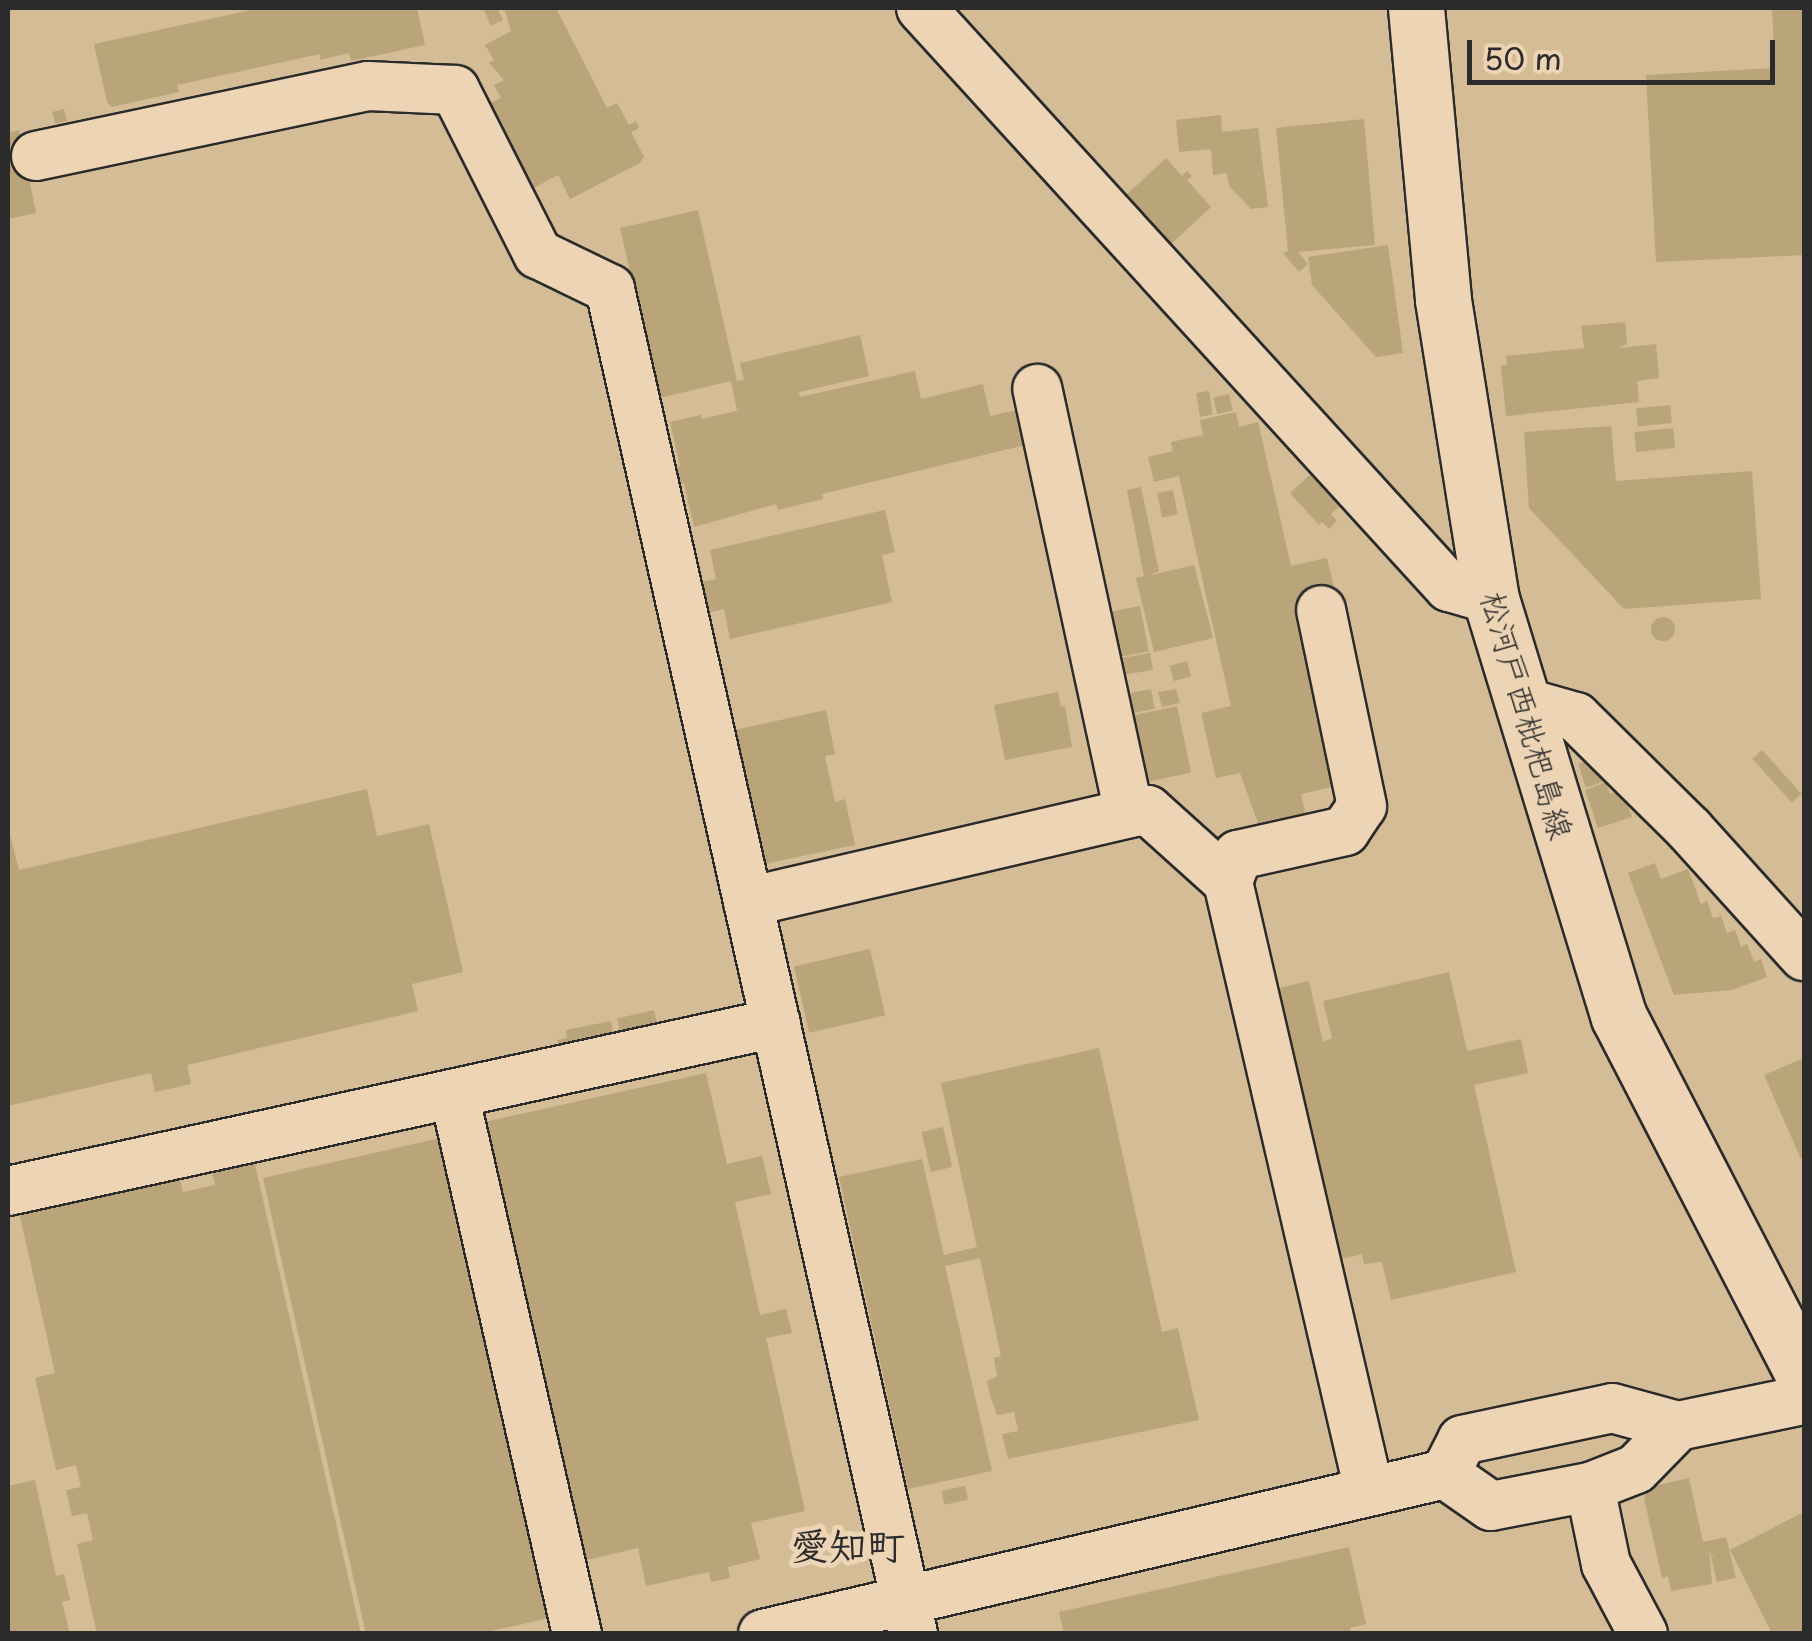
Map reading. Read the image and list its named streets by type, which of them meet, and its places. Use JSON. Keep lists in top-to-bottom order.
{
  "streets": {
    "main road": ["松河戸西枇杷島線"]
  },
  "districts": ["愛知町"],
  "scale_bar": "50 m"
}
